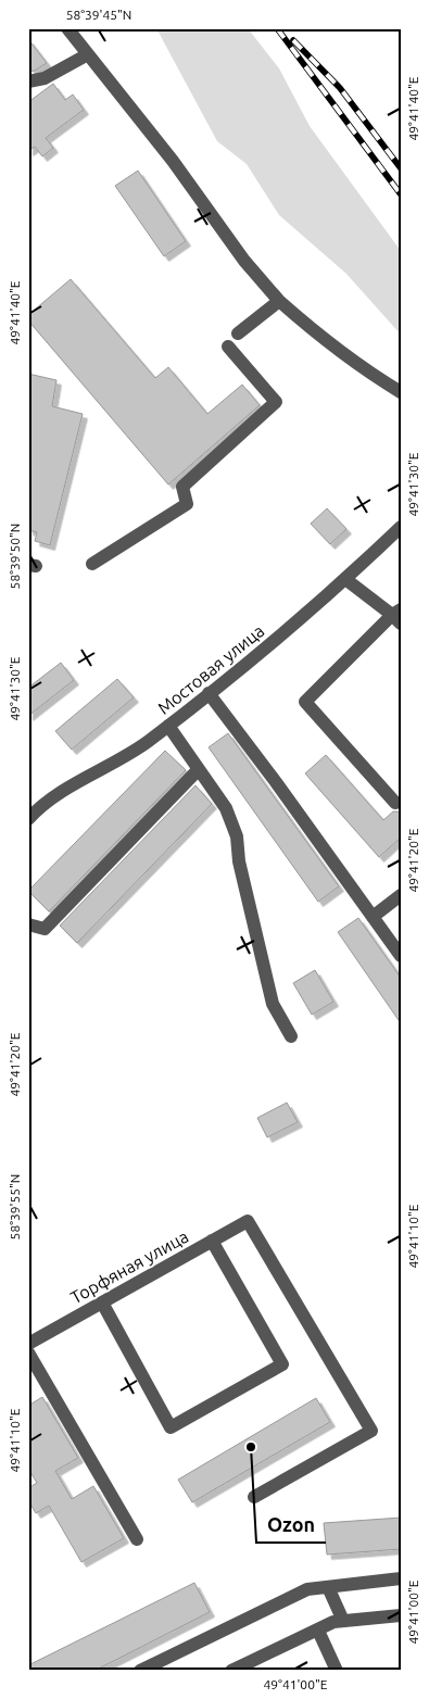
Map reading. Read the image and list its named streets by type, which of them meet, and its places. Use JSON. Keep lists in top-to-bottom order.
{
  "streets": {
    "street": ["Мостовая улица", "Торфяная улица"]
  },
  "places": ["Ozon"],
  "coordinates": [
    "58°39'45\"N",
    "49°41'40\"E",
    "49°41'30\"E",
    "58°39'50\"N",
    "49°41'20\"E",
    "58°39'55\"N",
    "49°41'10\"E",
    "49°41'00\"E"
  ]
}
